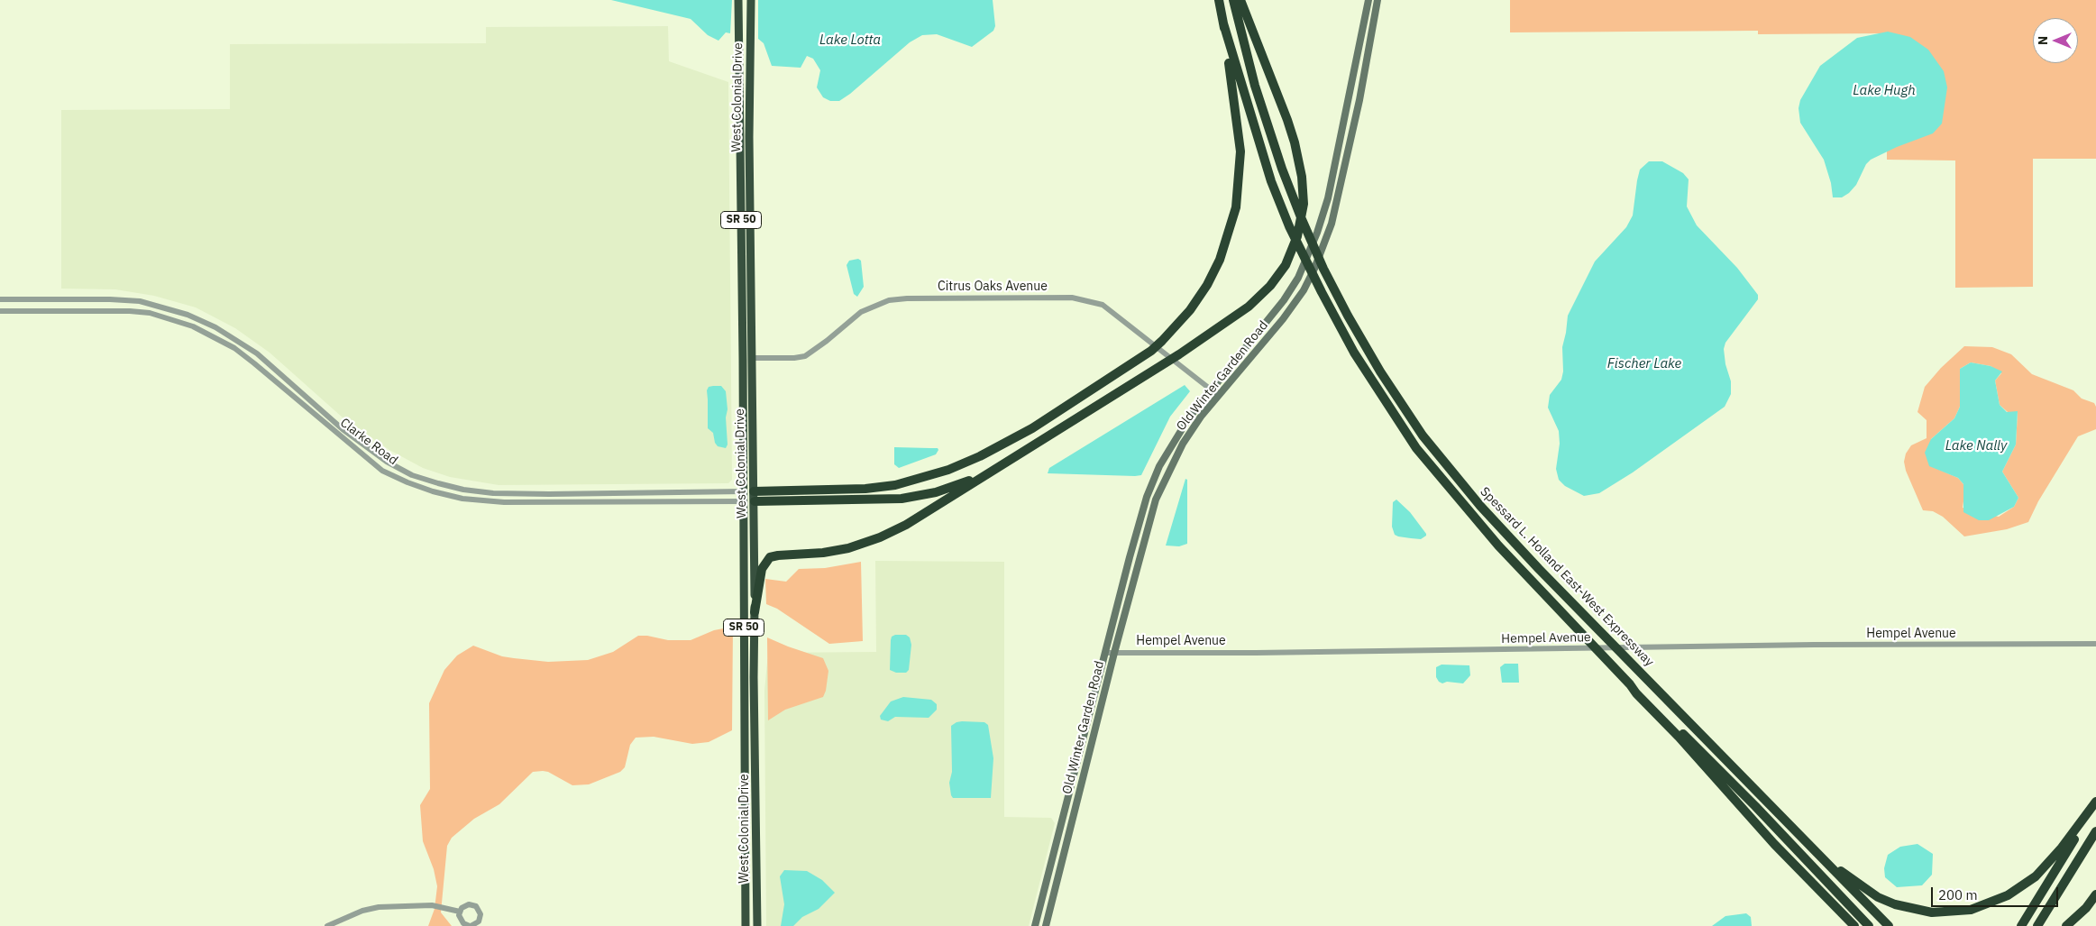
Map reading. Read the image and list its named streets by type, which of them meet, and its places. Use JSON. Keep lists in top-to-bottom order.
{
  "streets": {
    "highway": [
      "West Colonial Drive",
      "SR 50",
      "Clarke Road",
      "Spessard L. Holland East-West Expressway"
    ],
    "main road": ["Old Winter Garden Road"],
    "street": ["Citrus Oaks Avenue", "Hempel Avenue"]
  },
  "crossings": [
    ["West Colonial Drive", "Citrus Oaks Avenue"],
    ["West Colonial Drive", "Clarke Road"],
    ["Citrus Oaks Avenue", "Old Winter Garden Road"],
    ["Old Winter Garden Road", "Hempel Avenue"]
  ],
  "water": [
    "Lake Lotta",
    "Lake Hugh",
    "Fischer Lake",
    "Lake Nally"
  ],
  "scale_bar": "200 m",
  "north": "left"
}
